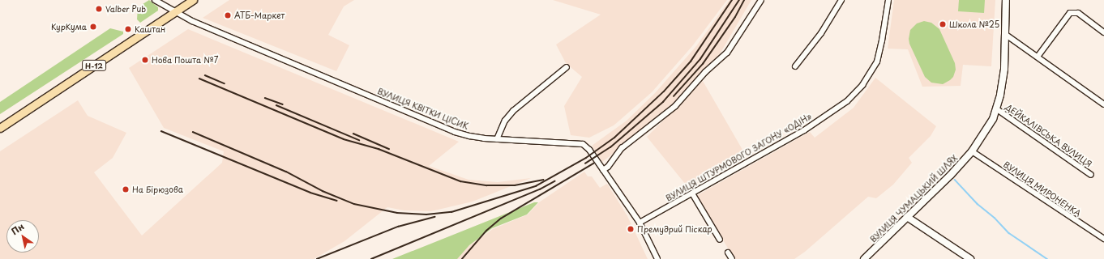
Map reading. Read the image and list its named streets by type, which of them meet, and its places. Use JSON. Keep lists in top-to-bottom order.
{
  "streets": {
    "main road": ["Н-12", "ВУЛИЦЯ ЧУМАЦЬКИЙ ШЛЯХ"],
    "street": [
      "ВУЛИЦЯ КВІТКИ ЦІСИК",
      "ДЕЙКАЛІВСЬКА ВУЛИЦЯ",
      "ВУЛИЦЯ ШТУРМОВОГО ЗАГОНУ «ОДІН»",
      "ВУЛИЦЯ МИРОНЕНКА"
    ]
  },
  "crossings": [
    ["Н-12", "ВУЛИЦЯ КВІТКИ ЦІСИК"],
    ["ВУЛИЦЯ КВІТКИ ЦІСИК", "ВУЛИЦЯ ШТУРМОВОГО ЗАГОНУ «ОДІН»"],
    ["ДЕЙКАЛІВСЬКА ВУЛИЦЯ", "ВУЛИЦЯ ЧУМАЦЬКИЙ ШЛЯХ"],
    ["ВУЛИЦЯ МИРОНЕНКА", "ВУЛИЦЯ ЧУМАЦЬКИЙ ШЛЯХ"]
  ],
  "places": [
    "Valber Pub",
    "АТБ-Маркет",
    "Школа №25",
    "КурКума",
    "Каштан",
    "Нова Пошта №7",
    "На Бірюзова",
    "Премудрий Піскар"
  ],
  "north": "top left"
}
